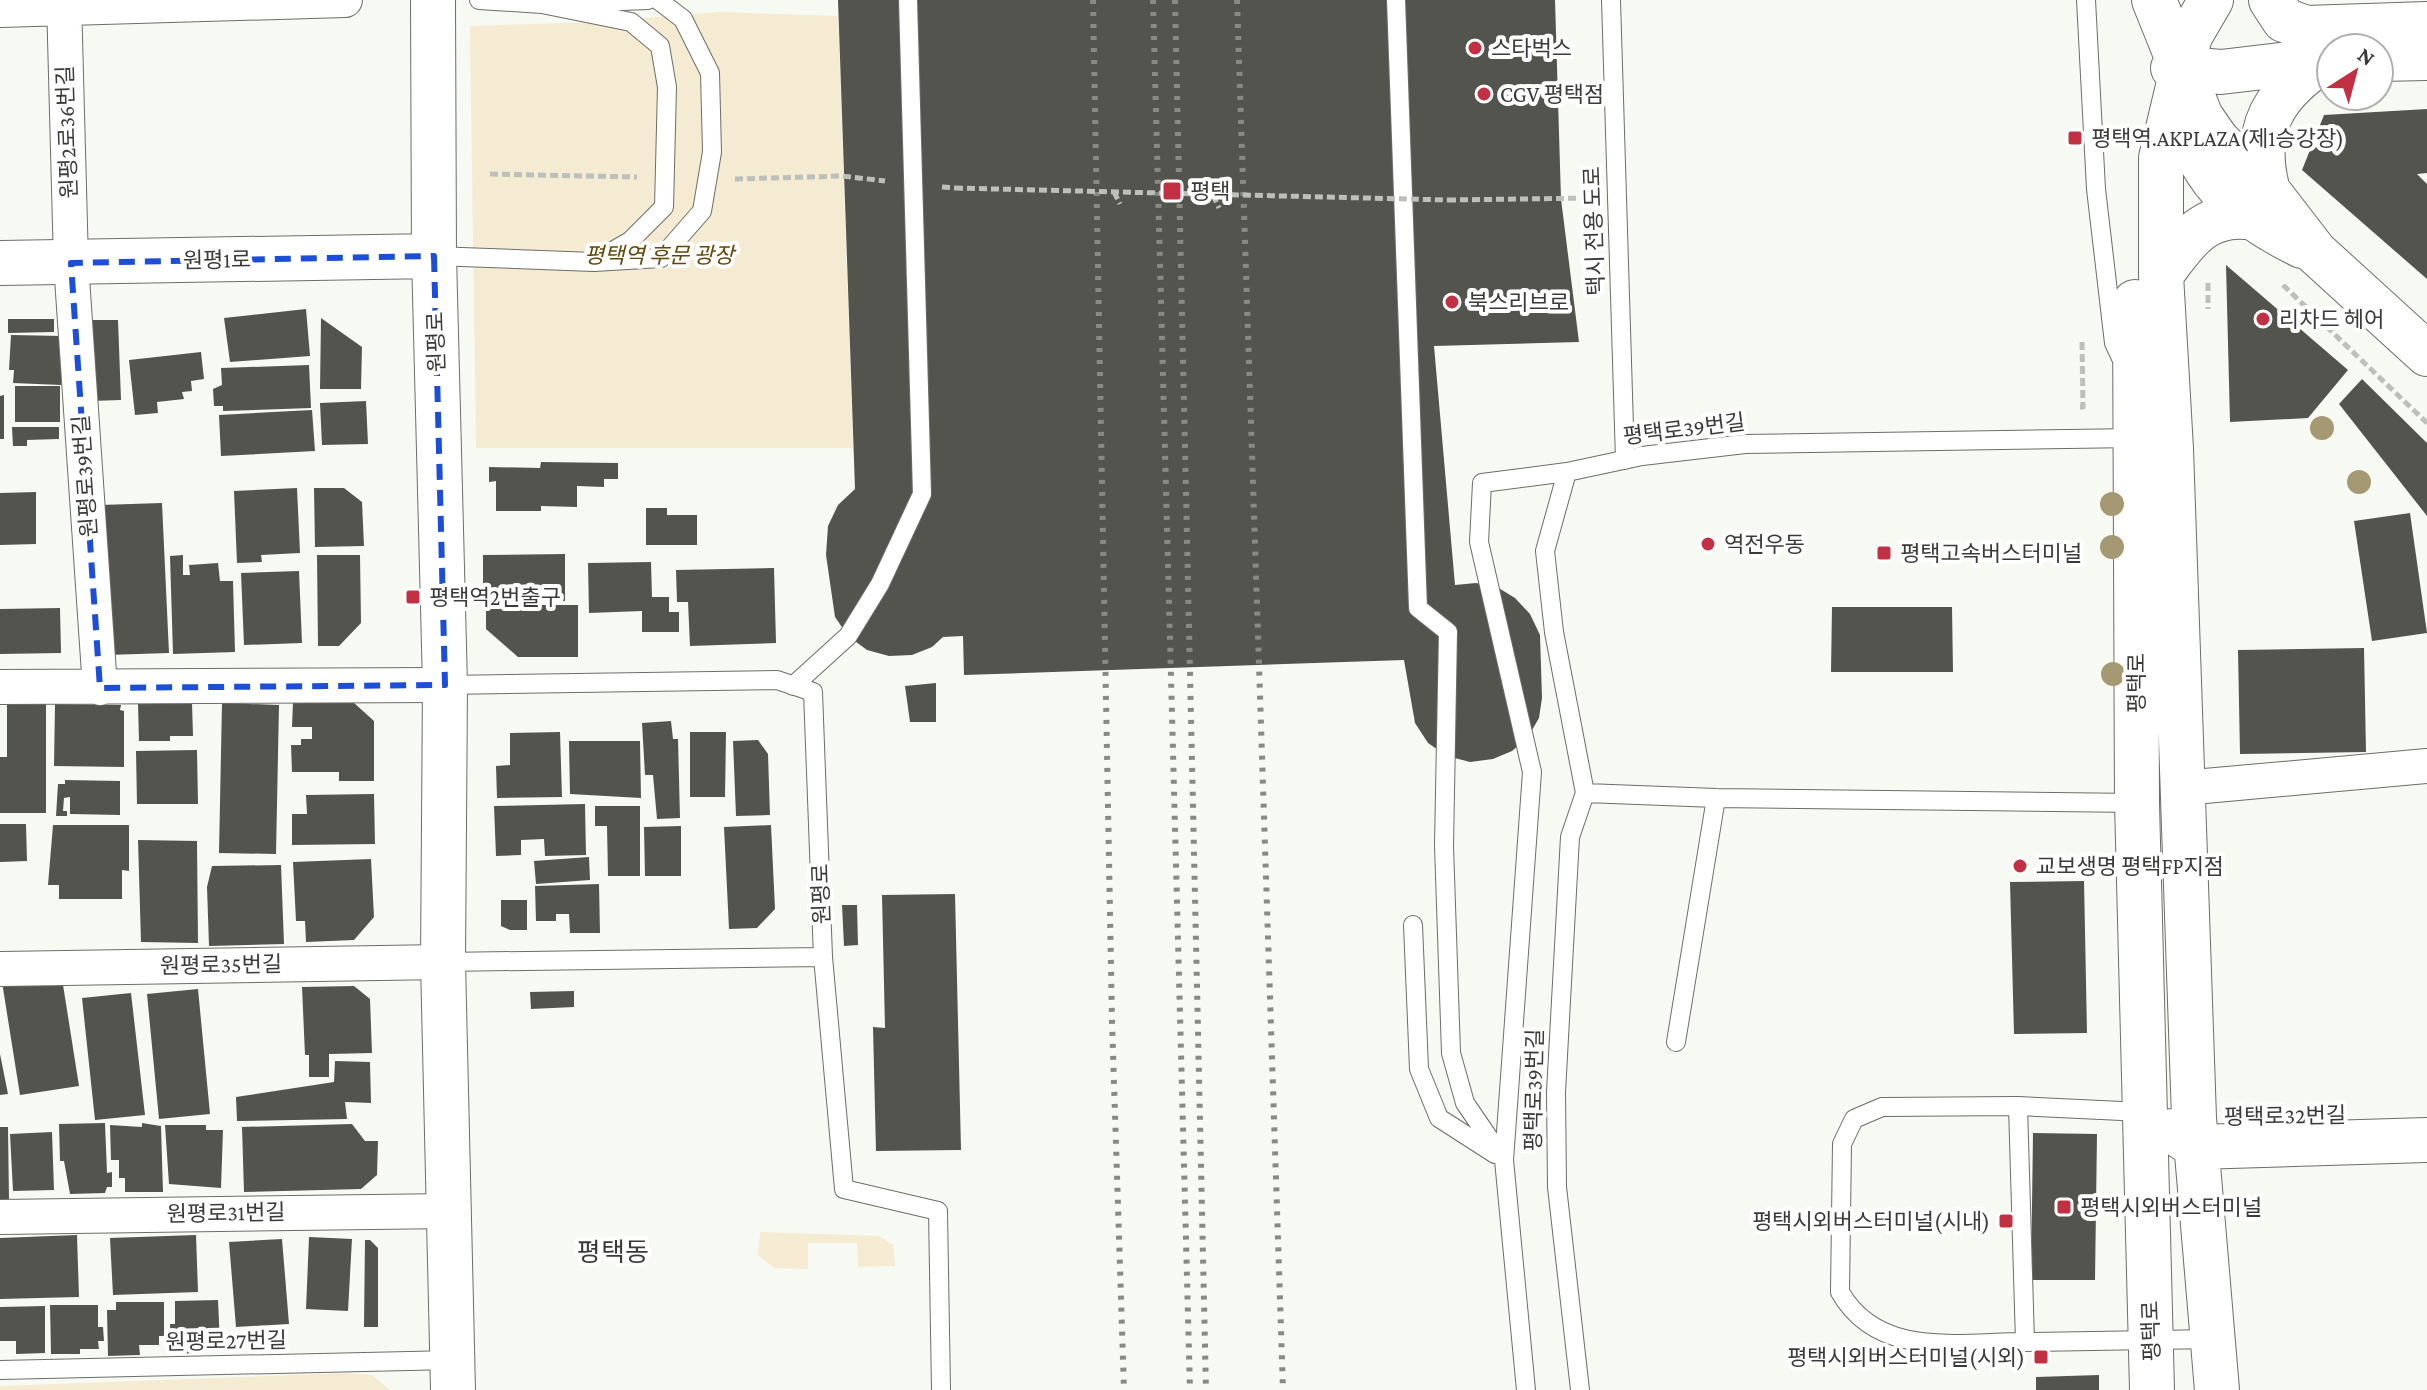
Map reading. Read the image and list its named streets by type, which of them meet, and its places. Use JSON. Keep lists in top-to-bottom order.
{
  "streets": {
    "street": [
      "원평2로36번길",
      "원평1로",
      "원평로",
      "원평로39번길",
      "평택로",
      "원평로35번길",
      "평택로32번길",
      "원평로31번길"
    ],
    "lane": ["택시 전용 도로", "평택로39번길", "원평로27번길"]
  },
  "crossings": [
    ["원평2로36번길", "원평1로"],
    ["원평2로36번길", "원평로39번길"],
    ["택시 전용 도로", "평택로39번길"],
    ["원평1로", "원평로"],
    ["원평1로", "원평로39번길"],
    ["원평로", "원평로35번길"],
    ["원평로", "원평로31번길"],
    ["원평로", "원평로27번길"],
    ["평택로39번길", "평택로"],
    ["평택로", "평택로32번길"]
  ],
  "districts": ["평택동"],
  "parks": ["평택역 후문 광장"],
  "places": {
    "other": [
      "스타벅스",
      "CGV 평택점",
      "북스리브로",
      "리차드 헤어",
      "역전우동",
      "교보생명 평택FP지점"
    ],
    "transit": [
      "평택역.AKPLAZA(제1승강장)",
      "평택",
      "평택고속버스터미널",
      "평택역2번출구",
      "평택시외버스터미널",
      "평택시외버스터미널(시내)",
      "평택시외버스터미널(시외)"
    ]
  },
  "north": "top right"
}
